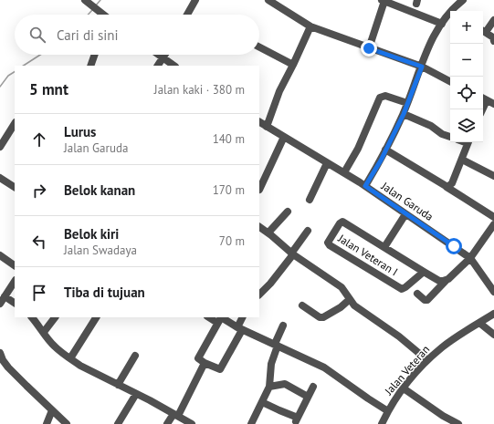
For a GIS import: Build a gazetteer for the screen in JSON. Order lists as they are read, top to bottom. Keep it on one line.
{"streets":{"street":["Jalan Garuda","Jalan Veteran I","Jalan Veteran"]},"page":{"map_buttons":["+","−"],"search":"Cari di sini","heading":["5 mnt","Jalan kaki · 380 m"],"list":[["Lurus","Jalan Garuda","140 m"],["Belok kanan","170 m"],["Belok kiri","Jalan Swadaya","70 m"],"Tiba di tujuan"]}}
